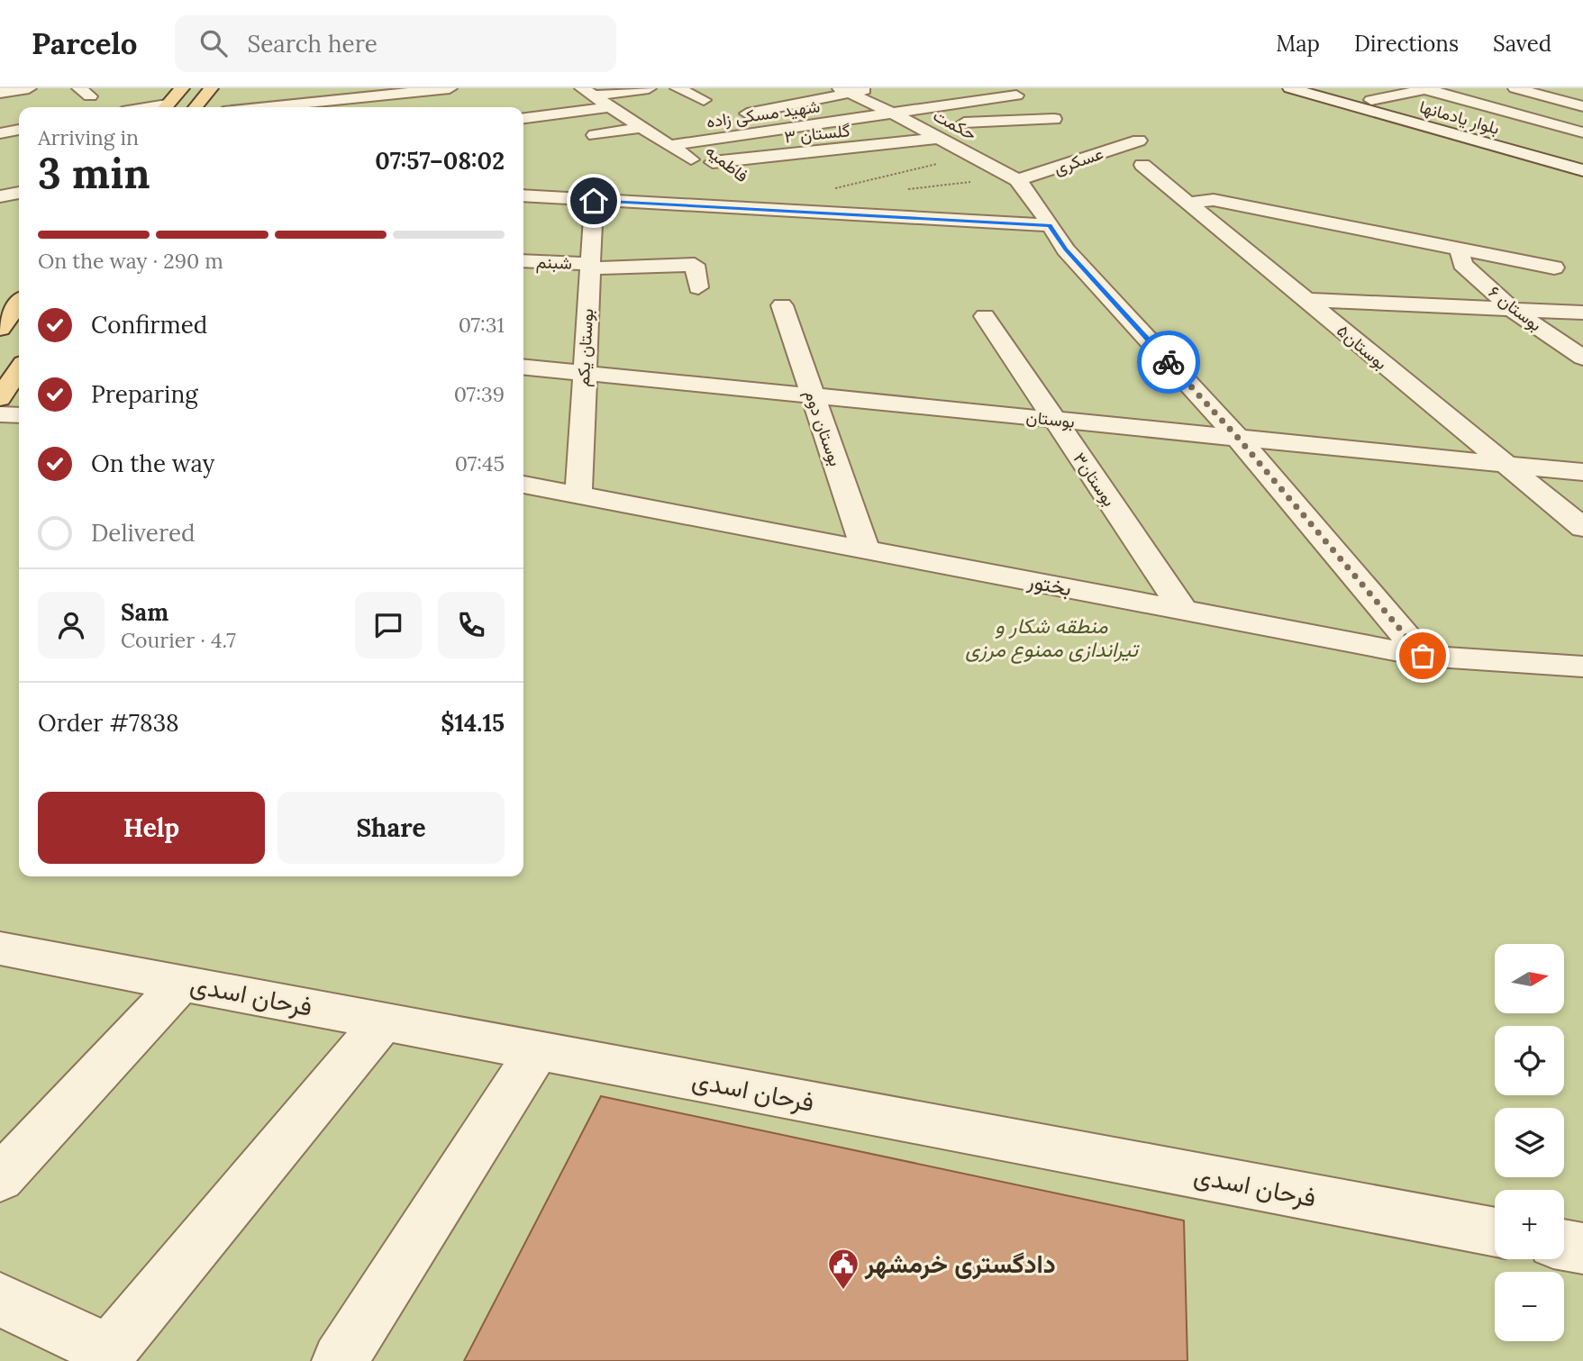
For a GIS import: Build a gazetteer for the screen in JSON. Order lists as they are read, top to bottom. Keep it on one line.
{"streets":{"street":["شهید مسکی زاده","بلوار یادمانها","حکمت","گلستان ۳","عسکری","فاطمیه","شبنم","بوستان ۶","بوستان۵","بوستان یکم","بوستان","بوستان دوم","بوستان۳","بختور","فرحان اسدی"]},"crossings":[["شهید مسکی زاده","حکمت"],["شهید مسکی زاده","فاطمیه"],["حکمت","گلستان ۳"],["حکمت","عسکری"],["گلستان ۳","فاطمیه"],["شبنم","بوستان یکم"],["بوستان۵","بوستان"],["بوستان یکم","بوستان"],["بوستان یکم","بختور"],["بوستان","بوستان دوم"],["بوستان","بوستان۳"],["بوستان دوم","بختور"],["بوستان۳","بختور"]],"parks":["منطقه شکار و تیراندازی ممنوع مرزی"],"places":{"public building":["دادگستری خرمشهر"]},"north":"right","page":{"header":"Parcelo","search":"Search here","nav":["Map","Directions","Saved"],"heading":["3 min","Arriving in","07:57–08:02"],"panel":["Sam","Courier · 4.7","Order #7838","$14.15"],"bar":"On the way · 290 m","list":[["Confirmed","07:31"],["Preparing","07:39"],["On the way","07:45"],"Delivered"],"buttons":["Help","Share"],"map_buttons":["+","−"]}}
